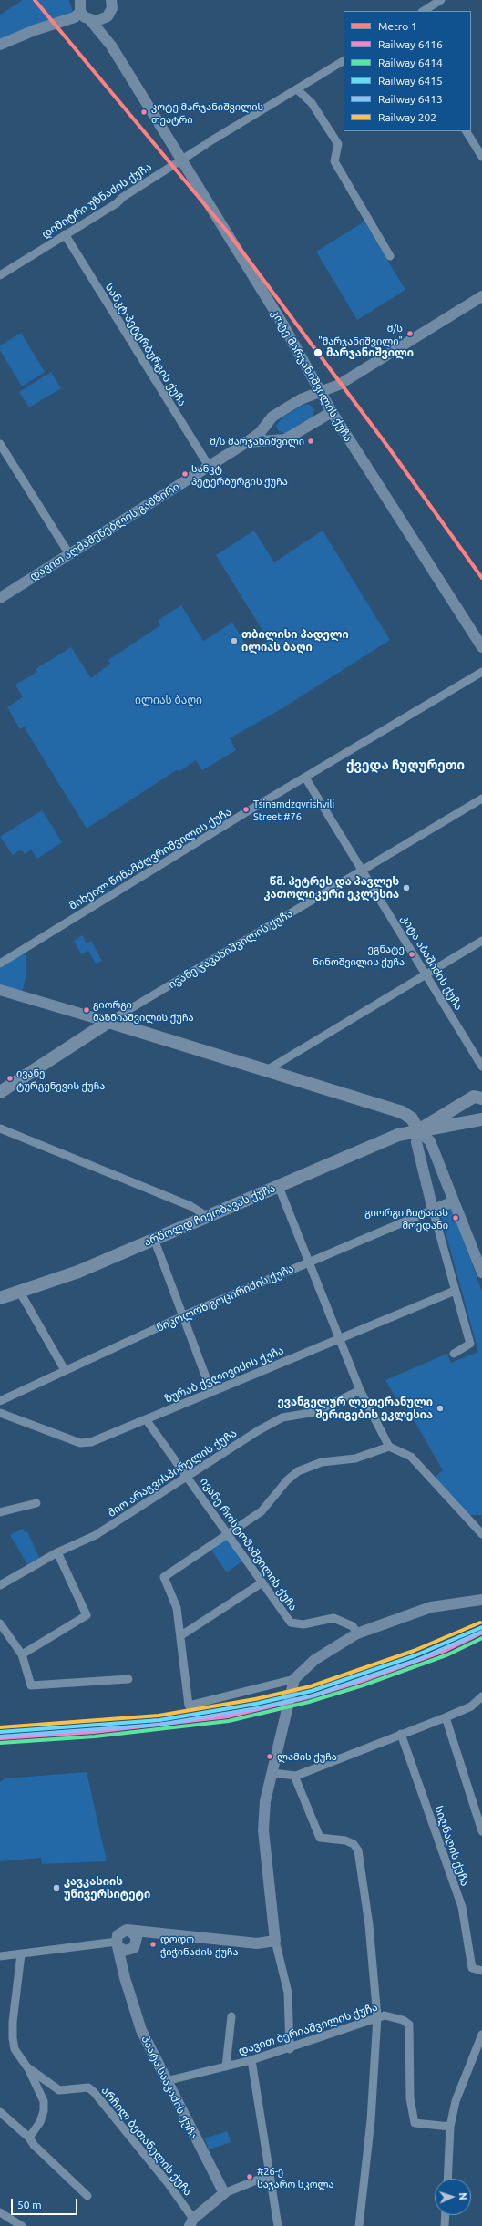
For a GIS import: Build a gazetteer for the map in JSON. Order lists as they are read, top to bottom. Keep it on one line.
{"streets":{"main road":["კოტე მარჯანიშვილის ქუჩა","დავით აღმაშენებლის გამზირი","ივანე ჯავახიშვილის ქუჩა","არნოლდ ჩიქობავას ქუჩა","ნიკოლოზ გოცირიძის ქუჩა","პაატა სააკაძის ქუჩა"],"street":["დიმიტრი უზნაძის ქუჩა","სანკტ-პეტერბურგის ქუჩა","მიხეილ წინამძღვრიშვილის ქუჩა","კიტა აბაშიძის ქუჩა","ზურაბ ქვლივიძის ქუჩა","შიო არაგვისპირელის ქუჩა","ივანე როსტომაშვილის ქუჩა","სიღნაღის ქუჩა","დავით ბერიაშვილის ქუჩა","არჩილ ბეთანელის ქუჩა"]},"crossings":[["დიმიტრი უზნაძის ქუჩა","სანკტ-პეტერბურგის ქუჩა"],["დიმიტრი უზნაძის ქუჩა","კოტე მარჯანიშვილის ქუჩა"],["სანკტ-პეტერბურგის ქუჩა","დავით აღმაშენებლის გამზირი"],["კოტე მარჯანიშვილის ქუჩა","დავით აღმაშენებლის გამზირი"],["მიხეილ წინამძღვრიშვილის ქუჩა","კიტა აბაშიძის ქუჩა"],["ივანე ჯავახიშვილის ქუჩა","კიტა აბაშიძის ქუჩა"],["ზურაბ ქვლივიძის ქუჩა","ივანე როსტომაშვილის ქუჩა"],["შიო არაგვისპირელის ქუჩა","ივანე როსტომაშვილის ქუჩა"],["დავით ბერიაშვილის ქუჩა","პაატა სააკაძის ქუჩა"]],"districts":["ქვედა ჩუღურეთი"],"parks":["ილიას ბაღი"],"places":["კოტე მარჯანიშვილის თეატრი","მ/ს \"მარჯანიშვილი\"","მარჯანიშვილი","მ/ს მარჯანიშვილი","სანკტ პეტერბურგის ქუჩა","თბილისი პადელი ილიას ბაღი","Tsinamdzgvrishvili Street #76","წმ. პეტრეს და პავლეს კათოლიკური ეკლესია","ეგნატე ნინოშვილის ქუჩა","გიორგი მაზნიაშვილის ქუჩა","ივანე ტურგენევის ქუჩა","გიორგი ჩიტაიას მოედანი","ევანგელურ ლუთერანული შერიგების ეკლესია","ლამის ქუჩა","კავკასიის უნივერსიტეტი","დოდო ჭიჭინაძის ქუჩა","#26-ე საჯარო სკოლა"],"lines":["metro line 1","rail line 202","rail line 6415","rail line 6413","rail line 6416","rail line 6414"],"legend":["Metro 1","Railway 6416","Railway 6414","Railway 6415","Railway 6413","Railway 202"],"scale_bar":"50 m","north":"right"}
